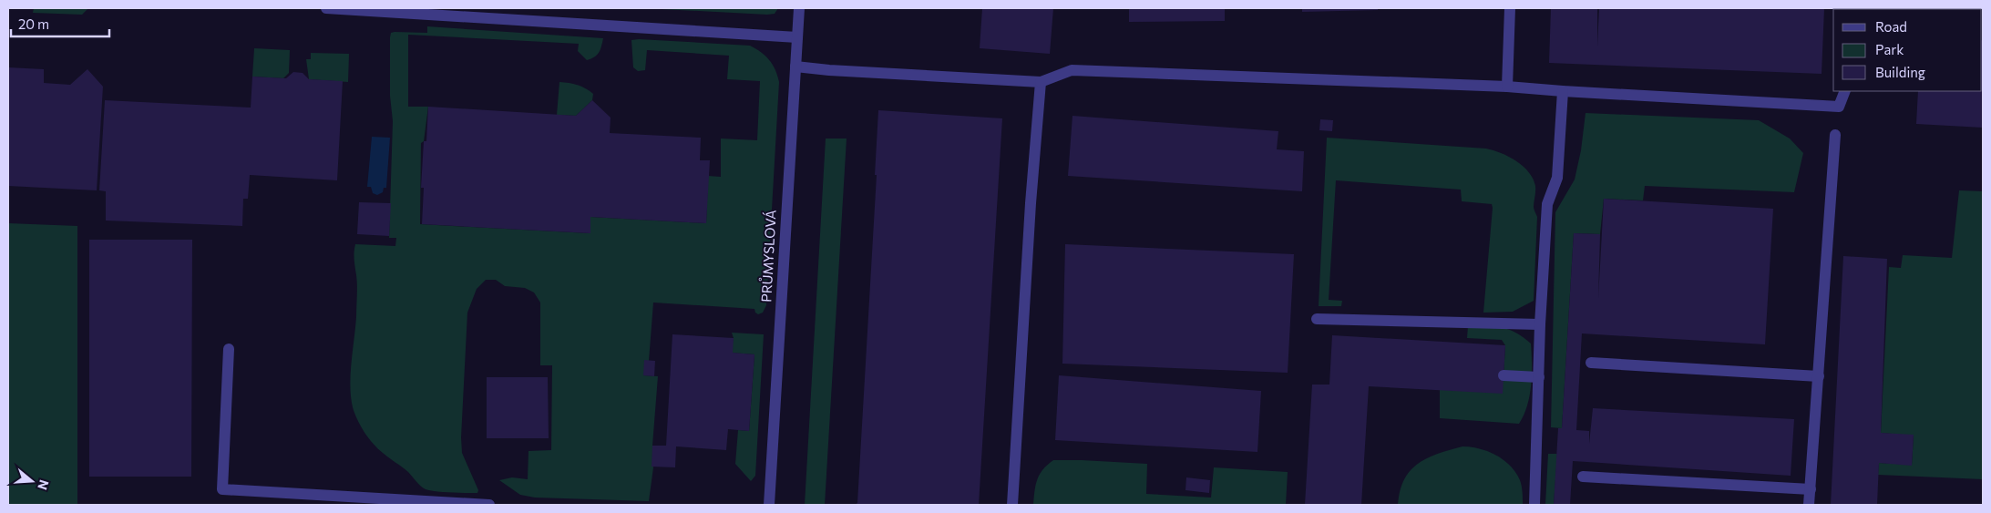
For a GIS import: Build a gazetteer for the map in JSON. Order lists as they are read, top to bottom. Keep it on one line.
{"streets":{"street":["PRŮMYSLOVÁ"]},"legend":["Road","Park","Building"],"scale_bar":"20 m","north":"right"}
